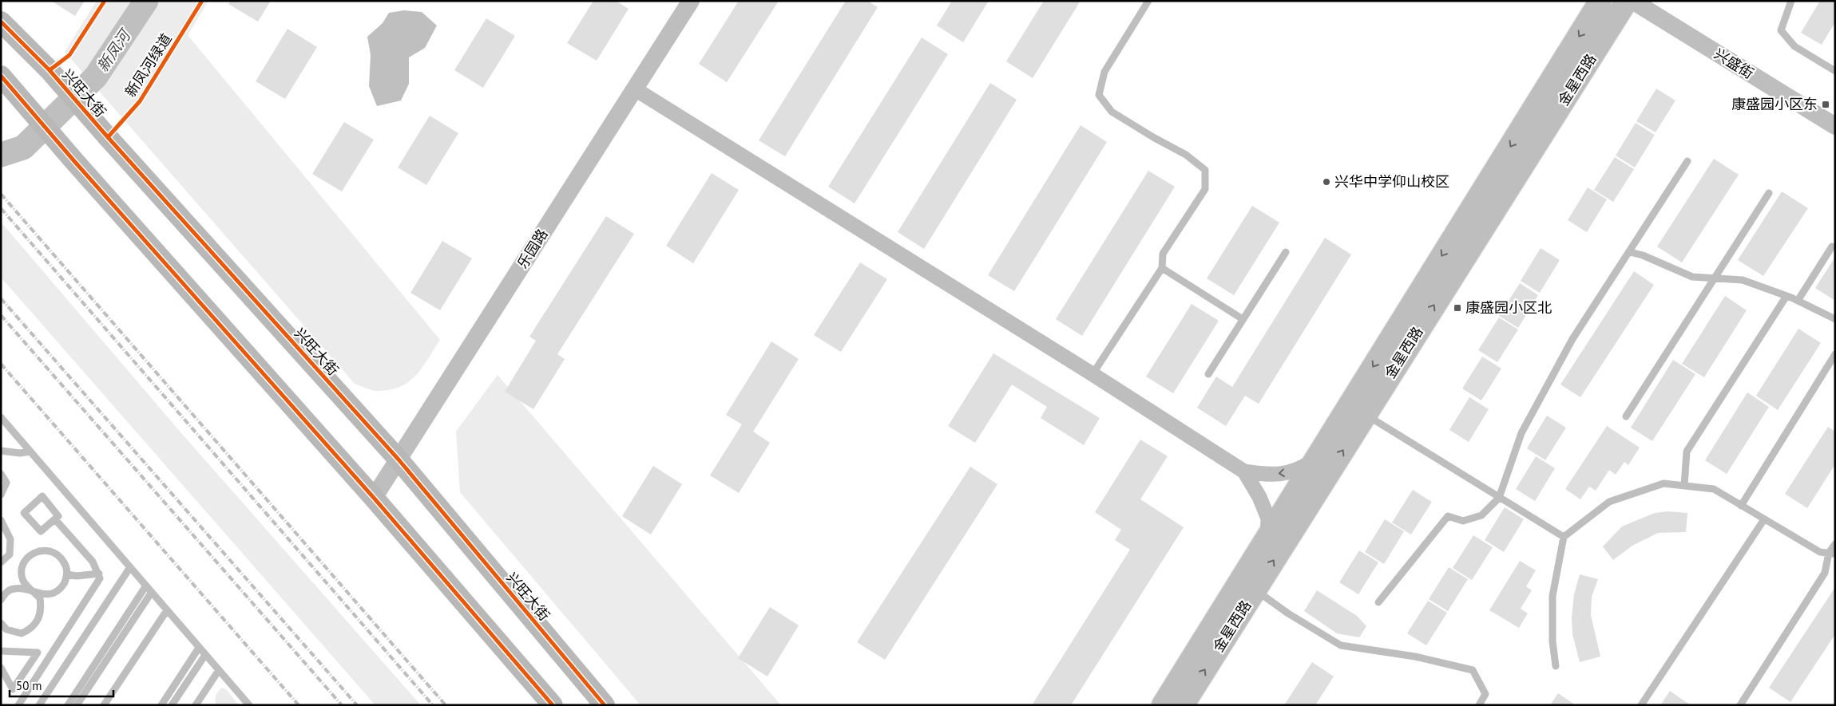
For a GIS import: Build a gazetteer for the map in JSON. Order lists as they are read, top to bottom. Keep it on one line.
{"streets":{"main road":["金星西路","兴旺大街"],"street":["兴盛街","乐园路"],"cycle path":["新凤河绿道"]},"crossings":[["兴旺大街","乐园路"]],"water":["新凤河"],"places":{"transit":["康盛园小区东","康盛园小区北"],"other":["兴华中学仰山校区"]},"scale_bar":"50 m"}
